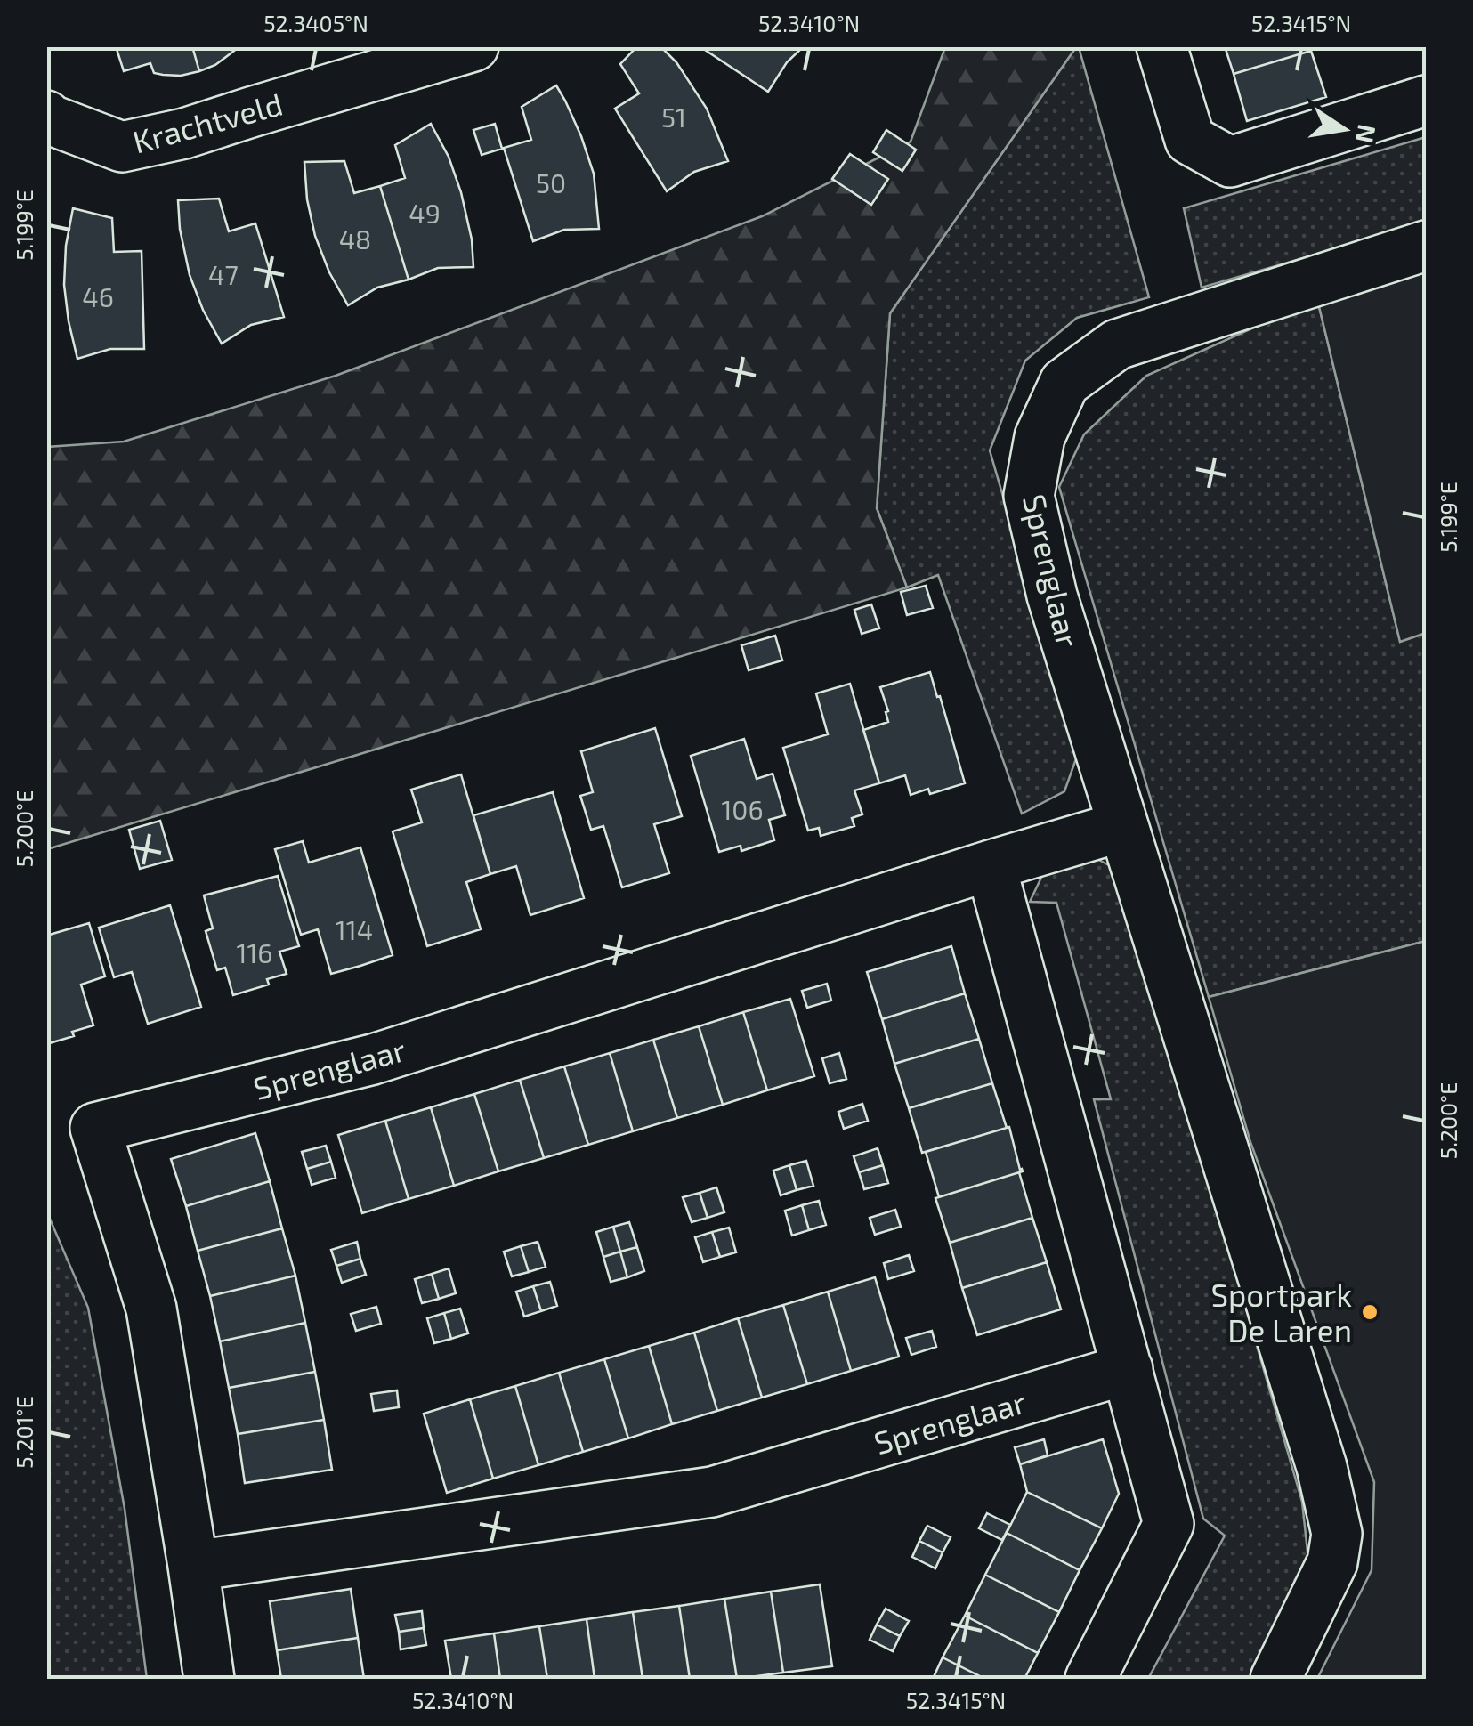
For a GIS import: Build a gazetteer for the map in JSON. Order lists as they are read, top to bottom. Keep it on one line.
{"streets":{"street":["Krachtveld","Sprenglaar"]},"places":["Sportpark De Laren"],"house_numbers":["51","50","49","48","47","46","106","114","116"],"north":"right","coordinates":["52.3405°N","52.3410°N","52.3415°N","5.199°E","5.200°E","5.201°E"]}
